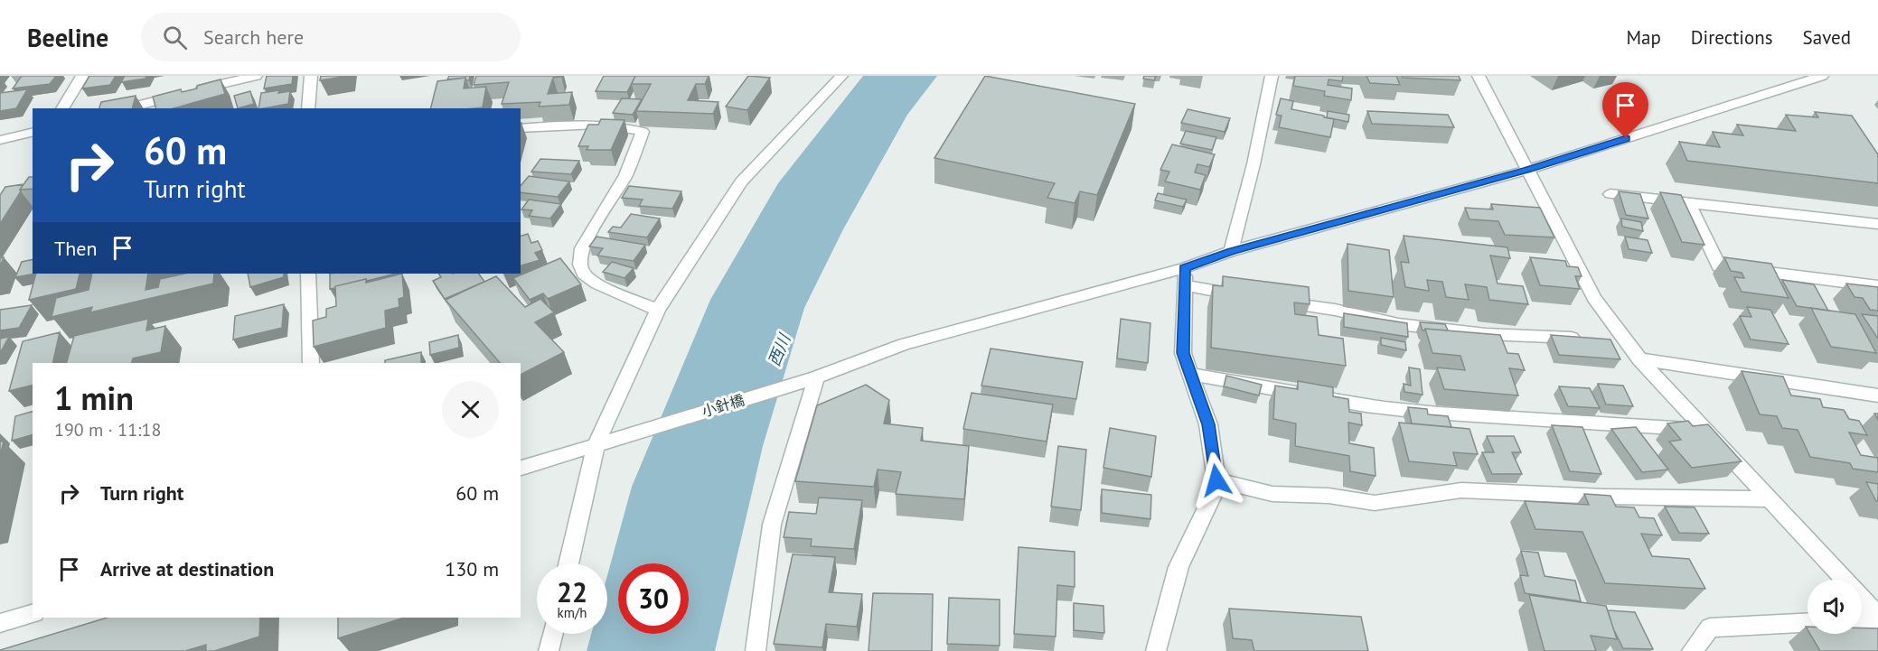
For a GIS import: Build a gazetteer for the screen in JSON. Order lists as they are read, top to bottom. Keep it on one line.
{"streets":{"street":["小針橋"]},"water":["西川"],"page":{"header":"Beeline","search":"Search here","nav":["Map","Directions","Saved"],"turn":["60 m","Turn right"],"then":"Then","heading":["1 min","190 m · 11:18"],"list":[{"name":"Turn right","value":"60 m"},{"name":"Arrive at destination","value":"130 m"}],"speed":"22 km/h","limit":"30"}}
